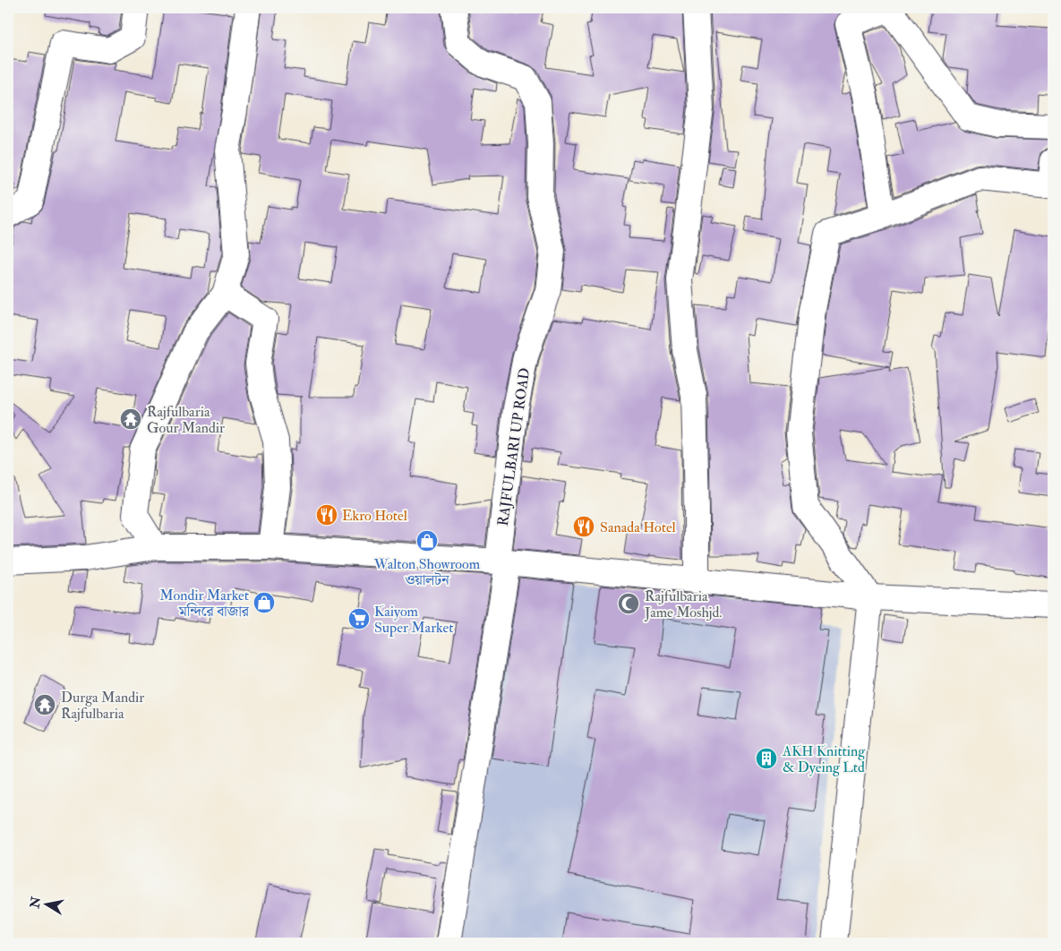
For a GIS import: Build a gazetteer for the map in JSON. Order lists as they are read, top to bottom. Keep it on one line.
{"streets":{"street":["RAJFULBARI UP ROAD"]},"places":{"temple":["Rajfulbaria Gour Mandir","Durga Mandir Rajfulbaria"],"restaurant":["Ekro Hotel","Sanada Hotel"],"shop":["Walton Showroom ওয়ালটন","Mondir Market মন্দিরে বাজার"],"mosque":["Rajfulbaria Jame Moshjd."],"supermarket":["Kaiyom Super Market"],"building":["AKH Knitting & Dyeing Ltd"]},"north":"left"}
